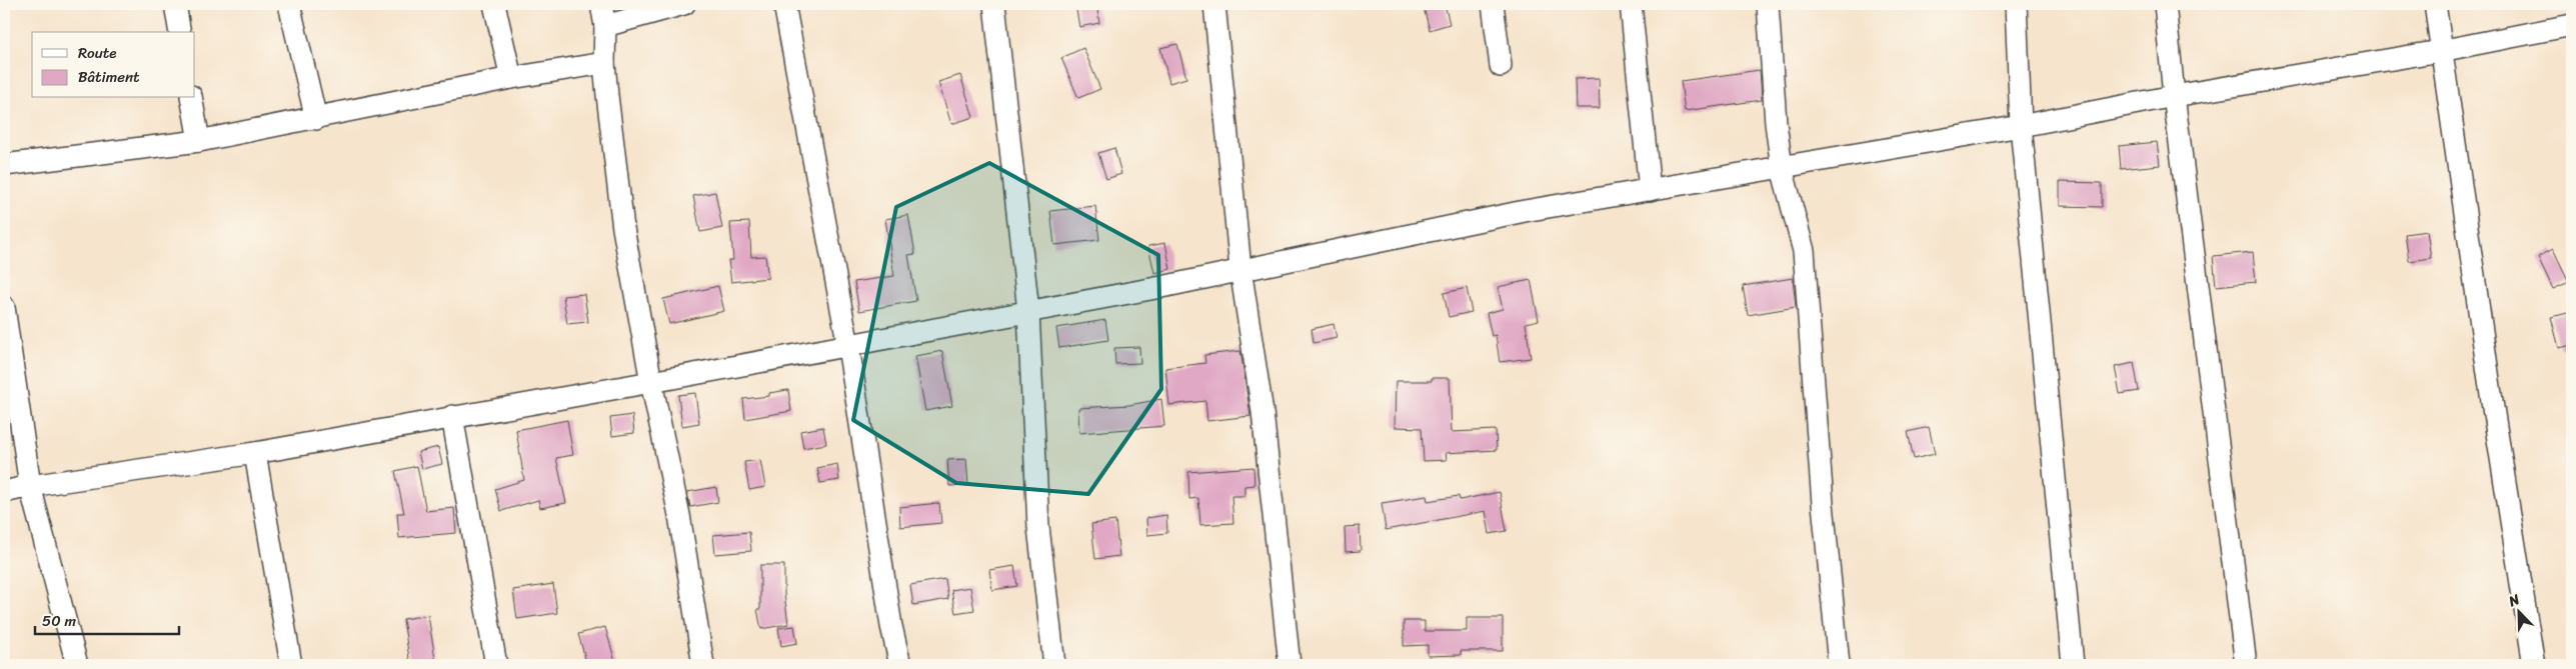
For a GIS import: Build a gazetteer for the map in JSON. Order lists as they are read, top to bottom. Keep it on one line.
{"legend":["Route","Bâtiment"],"scale_bar":"50 m","north":"top left"}
